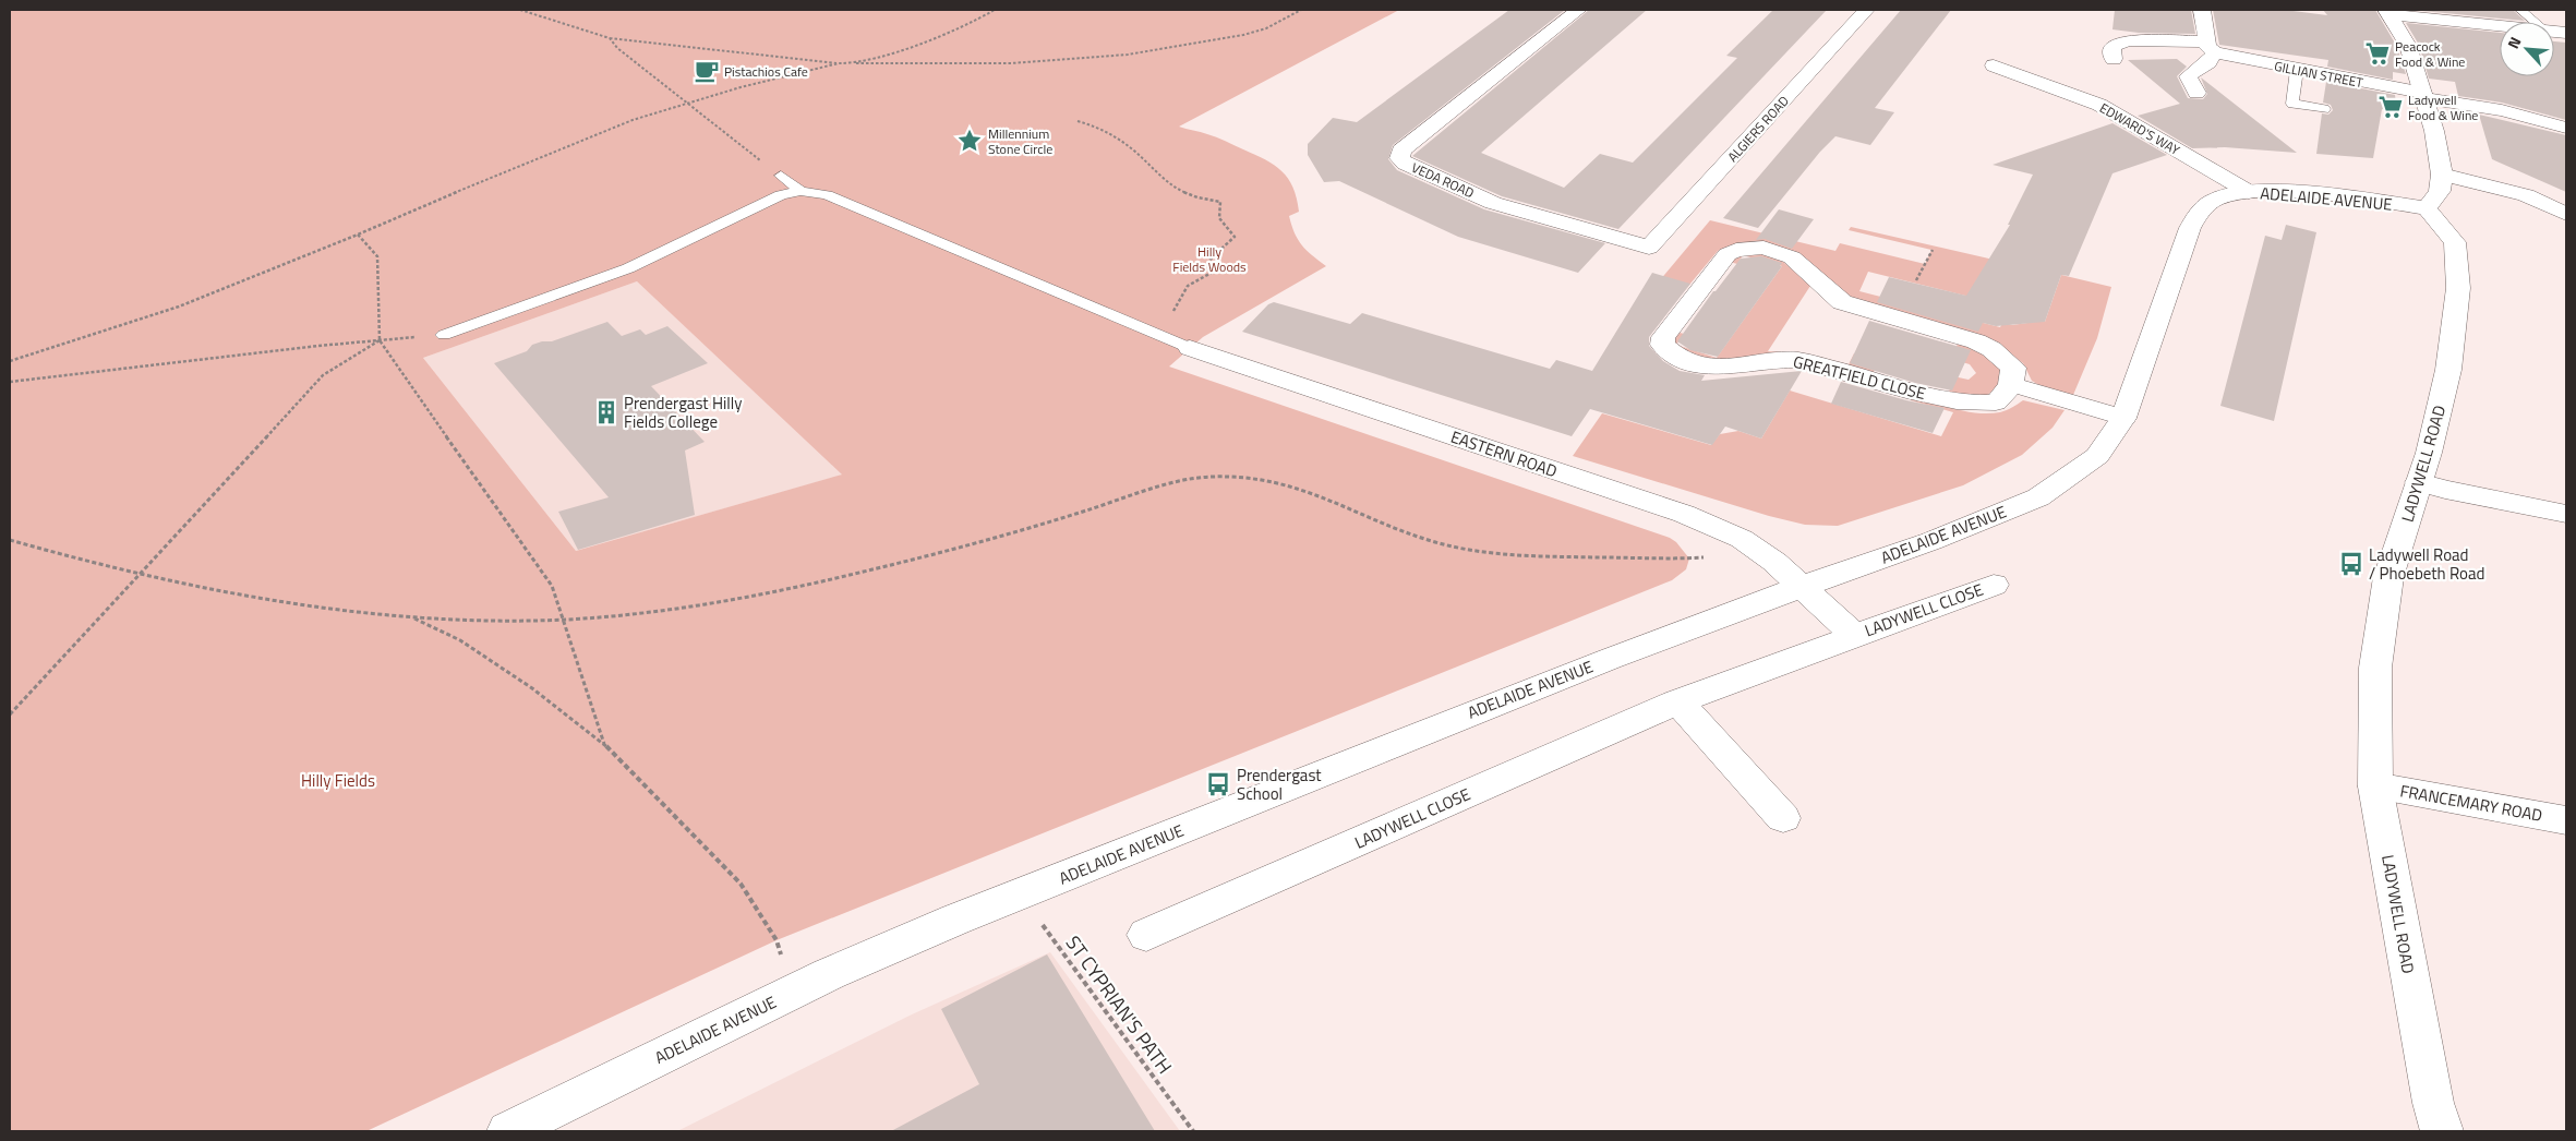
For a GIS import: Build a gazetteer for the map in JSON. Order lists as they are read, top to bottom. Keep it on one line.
{"streets":{"street":["GILLIAN STREET","ALGIERS ROAD","EDWARD'S WAY","VEDA ROAD","ADELAIDE AVENUE","GREATFIELD CLOSE","EASTERN ROAD","LADYWELL ROAD","LADYWELL CLOSE","FRANCEMARY ROAD"],"path":["ST CYPRIAN'S PATH"]},"crossings":[["ALGIERS ROAD","VEDA ROAD"],["EDWARD'S WAY","ADELAIDE AVENUE"],["ADELAIDE AVENUE","EASTERN ROAD"],["ADELAIDE AVENUE","LADYWELL ROAD"],["ADELAIDE AVENUE","LADYWELL CLOSE"],["ADELAIDE AVENUE","ST CYPRIAN'S PATH"],["EASTERN ROAD","LADYWELL CLOSE"],["LADYWELL ROAD","FRANCEMARY ROAD"]],"parks":["Hilly Fields Woods","Hilly Fields"],"places":{"supermarket":["Peacock Food & Wine","Ladywell Food & Wine"],"cafe":["Pistachios Cafe"],"place":["Millennium Stone Circle"],"building":["Prendergast Hilly Fields College"],"bus stop":["Ladywell Road / Phoebeth Road","Prendergast School"]},"north":"top left"}
